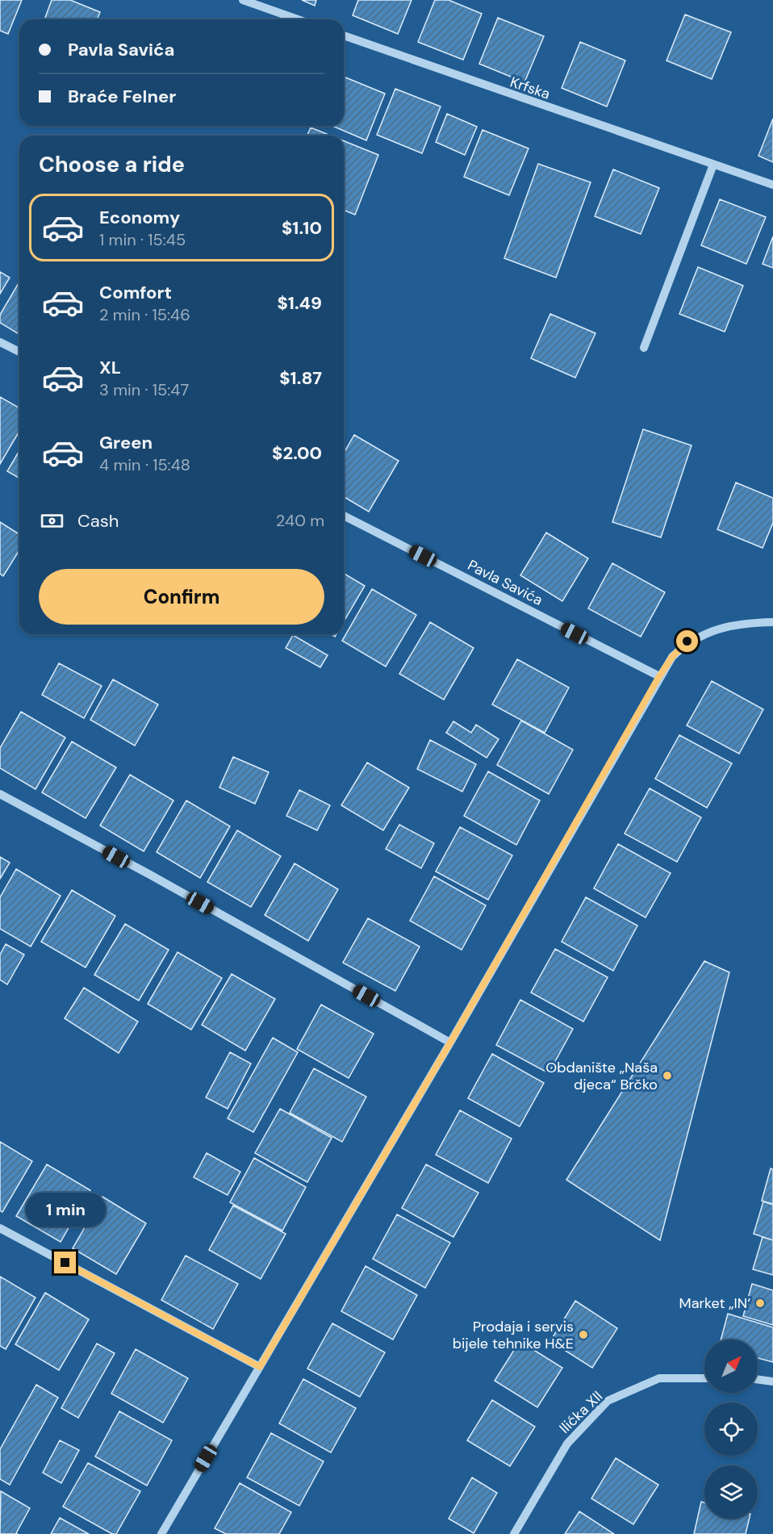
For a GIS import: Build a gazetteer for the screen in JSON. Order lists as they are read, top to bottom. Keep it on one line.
{"streets":{"street":["Krfska","Pavla Savića","Ilićka XII"]},"places":["Obdanište „Naša djeca“ Brčko","Market „IN‘","Prodaja i servis bijele tehnike H&E"],"north":"top right","page":{"banner":["Pavla Savića","Braće Felner"],"heading":"Choose a ride","list":[{"name":"Economy","note":"1 min · 15:45","value":"$1.10"},{"name":"Comfort","note":"2 min · 15:46","value":"$1.49"},{"name":"XL","note":"3 min · 15:47","value":"$1.87"},{"name":"Green","note":"4 min · 15:48","value":"$2.00"}],"pay":["Cash","240 m"],"buttons":"Confirm","bubble":"1 min"}}
